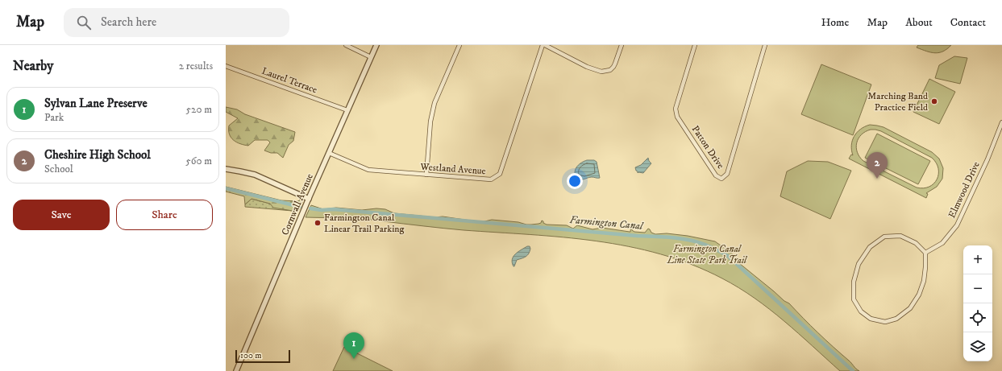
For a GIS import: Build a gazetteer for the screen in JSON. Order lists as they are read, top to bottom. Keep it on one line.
{"streets":{"street":["Laurel Terrace","Patton Drive","Westland Avenue","Elmwood Drive","Cornwall Avenue"]},"crossings":[["Laurel Terrace","Cornwall Avenue"],["Westland Avenue","Cornwall Avenue"]],"water":["Farmington Canal"],"parks":["Farmington Canal Line State Park Trail"],"places":["Marching Band Practice Field","Farmington Canal Linear Trail Parking"],"scale_bar":"100 m","page":{"header":"Map","search":"Search here","nav":["Home","Map","About","Contact"],"heading":["Nearby","2 results"],"list":[{"mark":"1","name":"Sylvan Lane Preserve","note":"Park","value":"520 m"},{"mark":"2","name":"Cheshire High School","note":"School","value":"560 m"}],"pins":["2","1"],"buttons":["Save","Share"],"map_buttons":["+","−"],"scale":"100 m"}}
